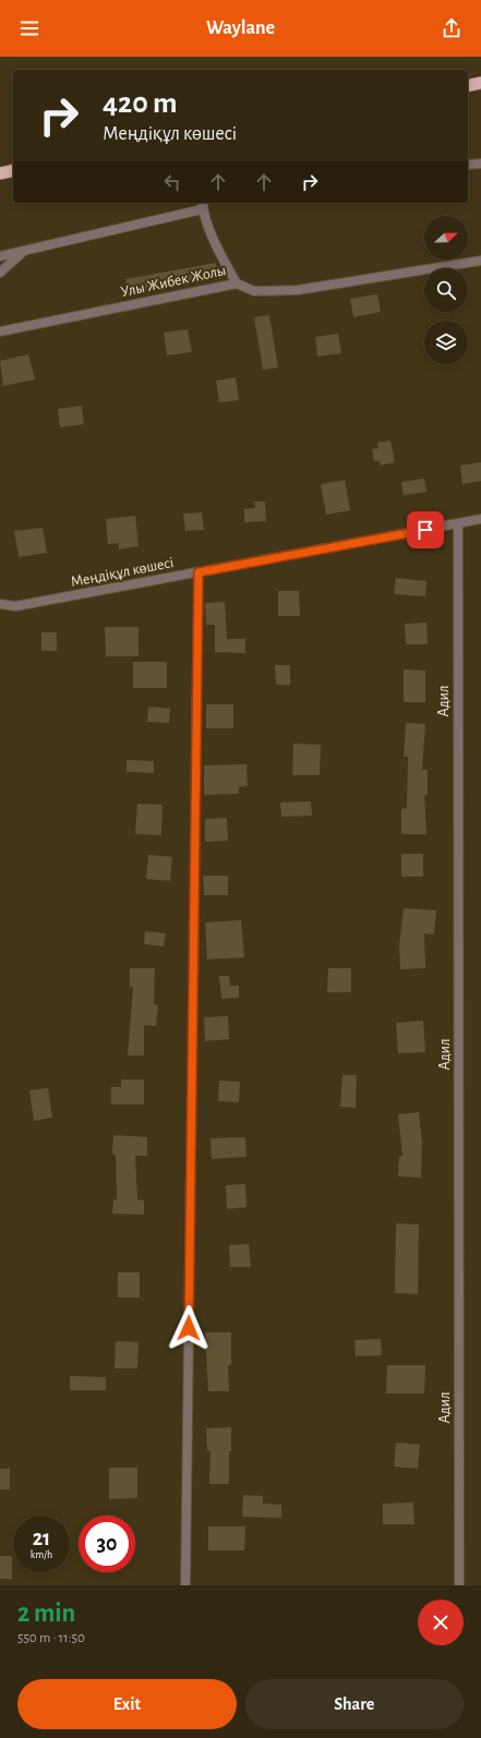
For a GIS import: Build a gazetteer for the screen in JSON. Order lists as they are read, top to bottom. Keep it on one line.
{"streets":{"street":["Улы Жибек Жолы","Меңдіқұл көшесі","Адил"]},"crossings":[["Меңдіқұл көшесі","Адил"]],"north":"right","page":{"header":"Waylane","turn":["420 m","Меңдіқұл көшесі"],"speed":"21 km/h","limit":"30","heading":["2 min","550 m · 11:50"],"buttons":["Exit","Share"]}}
